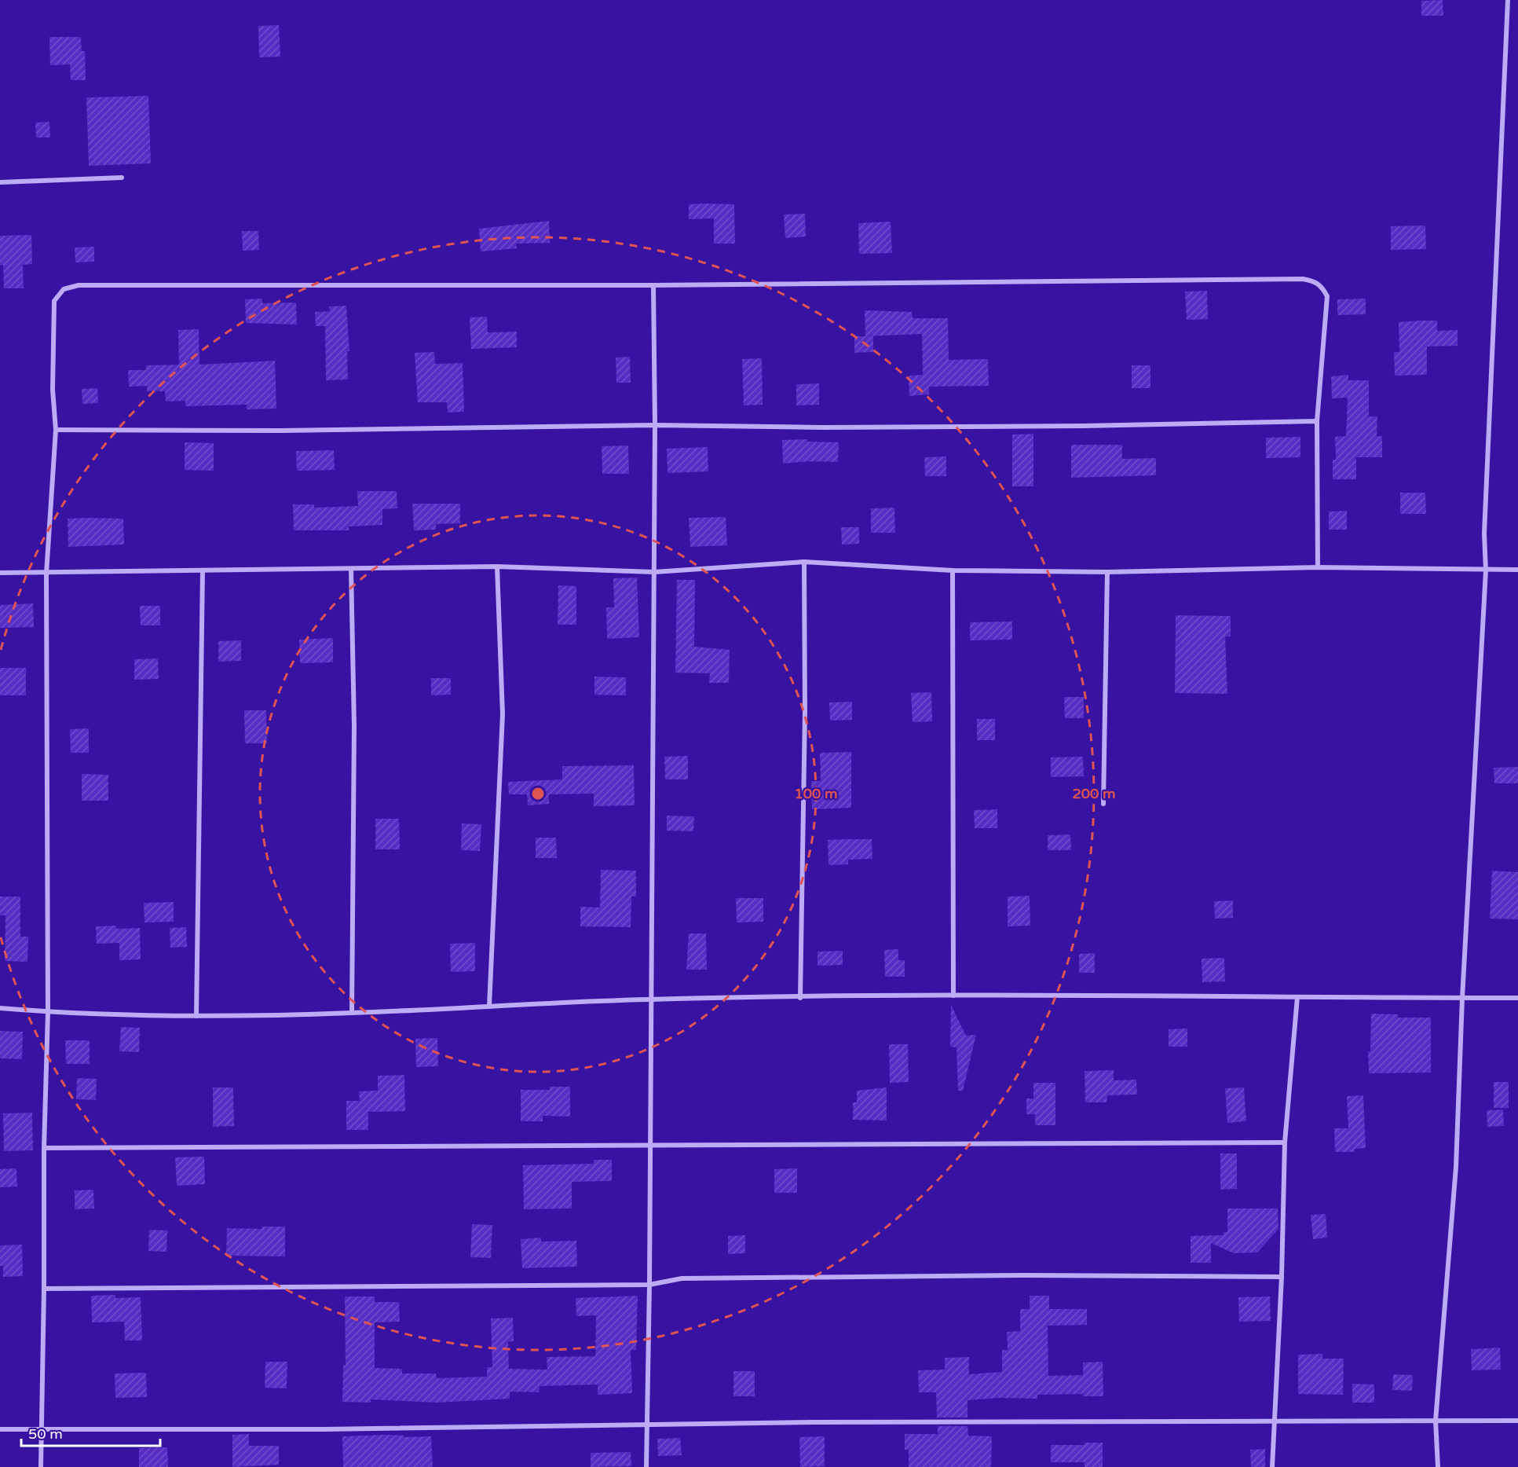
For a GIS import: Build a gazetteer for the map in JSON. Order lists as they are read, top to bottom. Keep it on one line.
{"scale_bar":"50 m","rings":["100 m","200 m"]}
